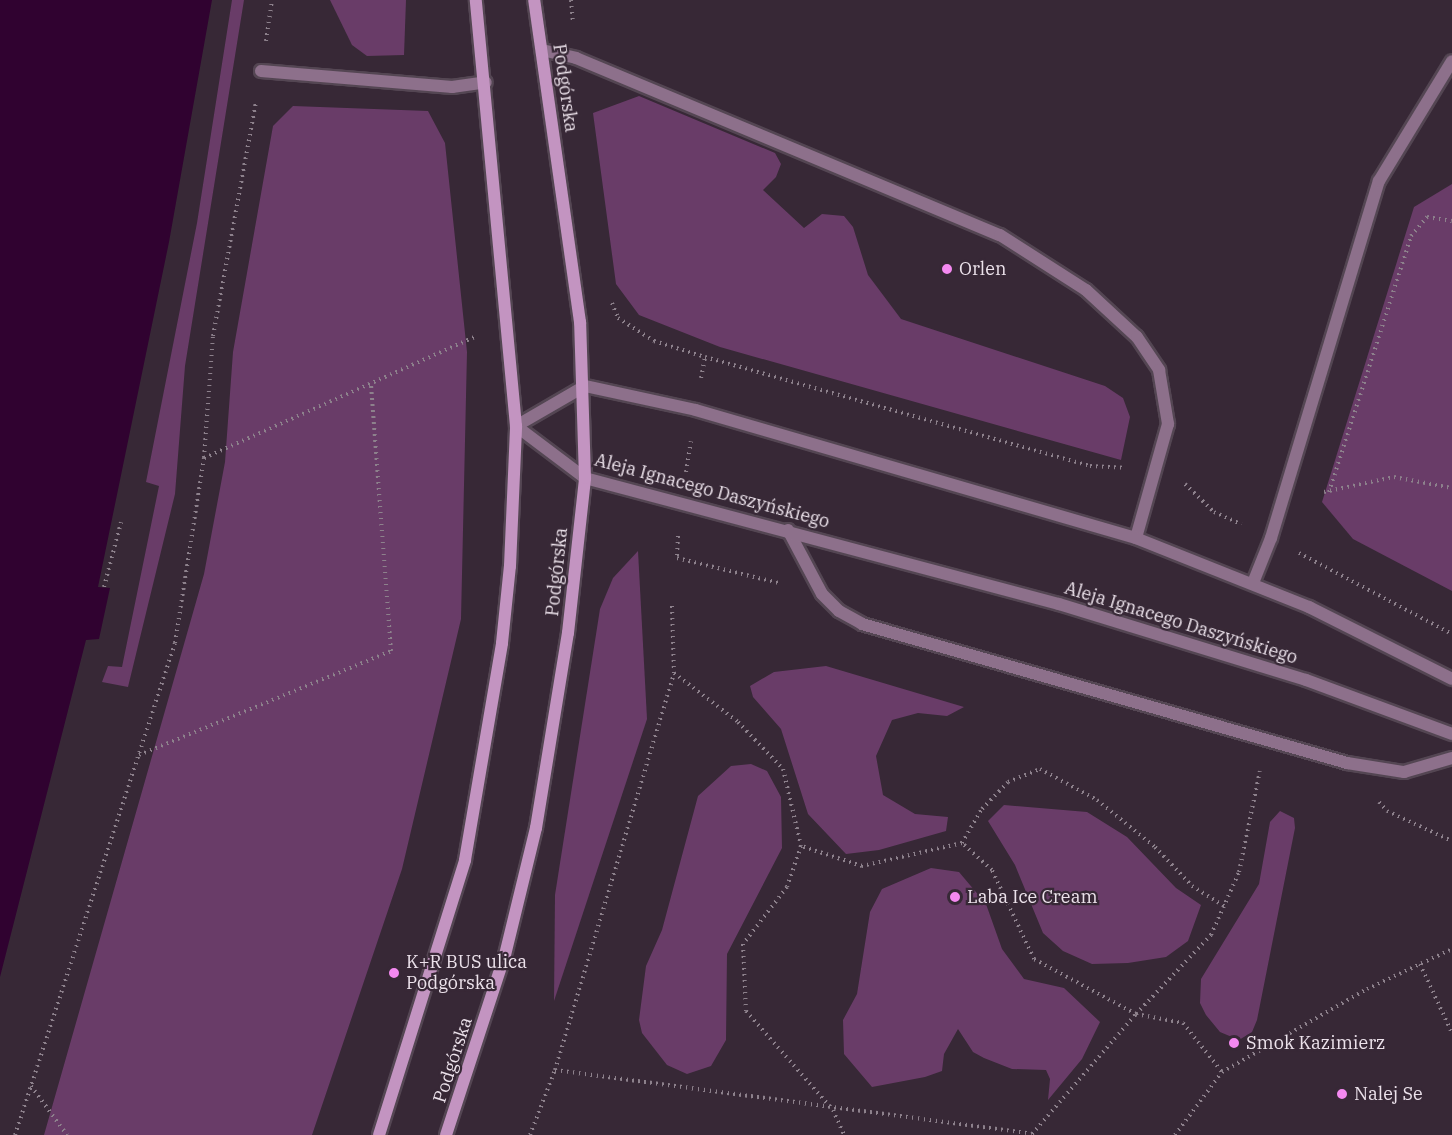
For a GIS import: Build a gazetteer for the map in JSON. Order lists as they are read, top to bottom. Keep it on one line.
{"streets":{"street":["Podgórska","Aleja Ignacego Daszyńskiego"]},"crossings":[["Podgórska","Aleja Ignacego Daszyńskiego"]],"places":["Orlen","Laba Ice Cream","K+R BUS ulica Podgórska","Smok Kazimierz","Nalej Se"]}
